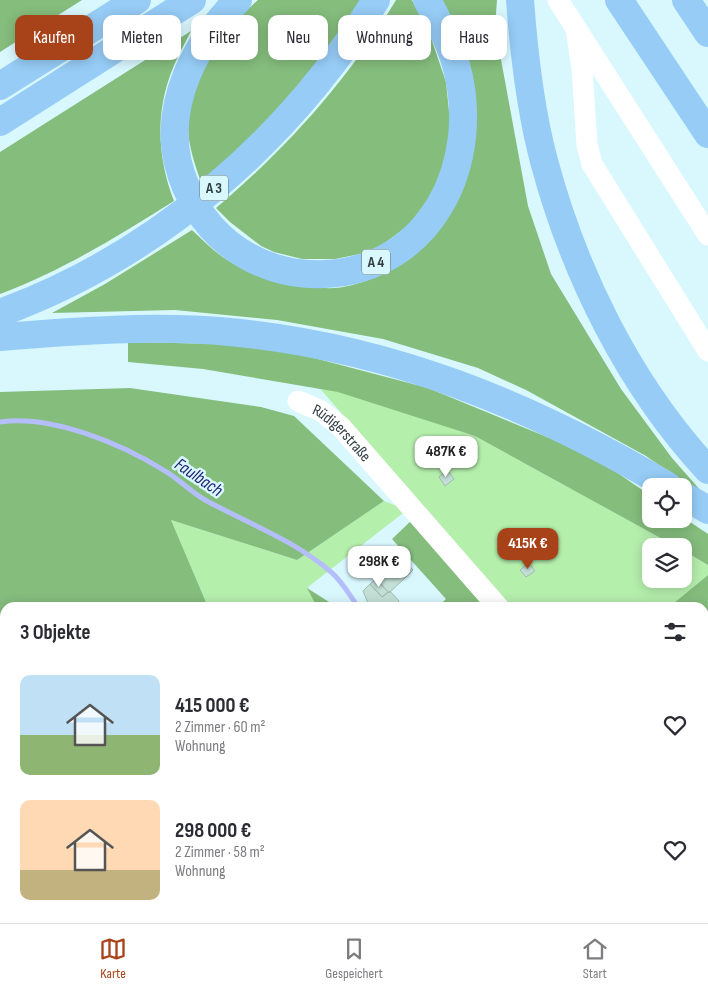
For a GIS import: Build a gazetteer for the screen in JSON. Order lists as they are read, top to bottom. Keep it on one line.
{"streets":{"highway":["A 3","A 4"],"street":["Rüdigerstraße"]},"water":["Faulbach"],"page":{"chip":["Kaufen","Mieten","Filter","Neu","Wohnung","Haus"],"price":["487K €","415K €","298K €"],"heading":"3 Objekte","list":[{"name":"415 000 €","note":"2 Zimmer · 60 m² · Wohnung"},{"name":"298 000 €","note":"2 Zimmer · 58 m² · Wohnung"}],"tabs":["Karte","Gespeichert","Start"]}}
